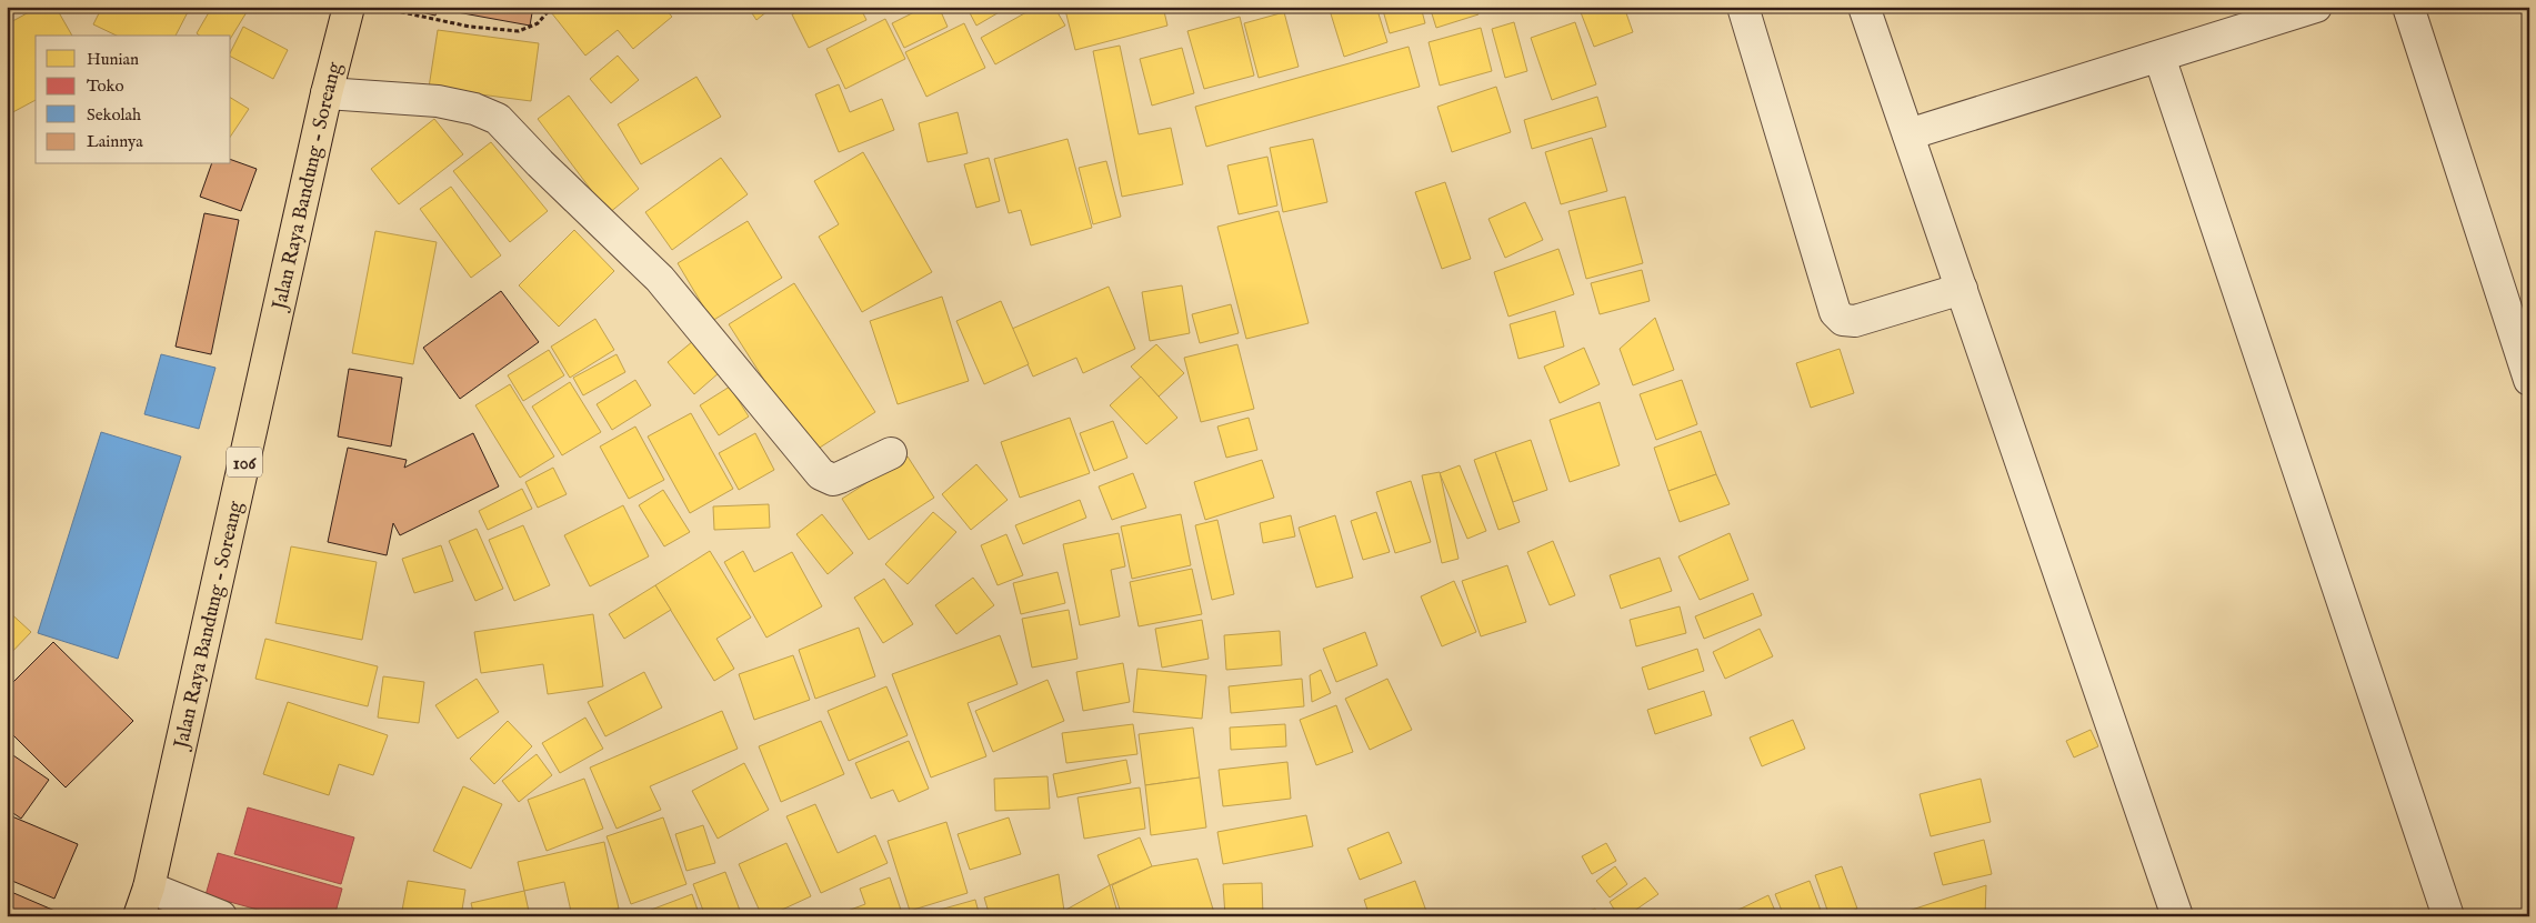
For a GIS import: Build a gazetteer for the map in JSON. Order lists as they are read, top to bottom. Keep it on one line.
{"streets":{"main road":["Jalan Raya Bandung - Soreang","106"]},"legend":["Hunian","Toko","Sekolah","Lainnya"]}
